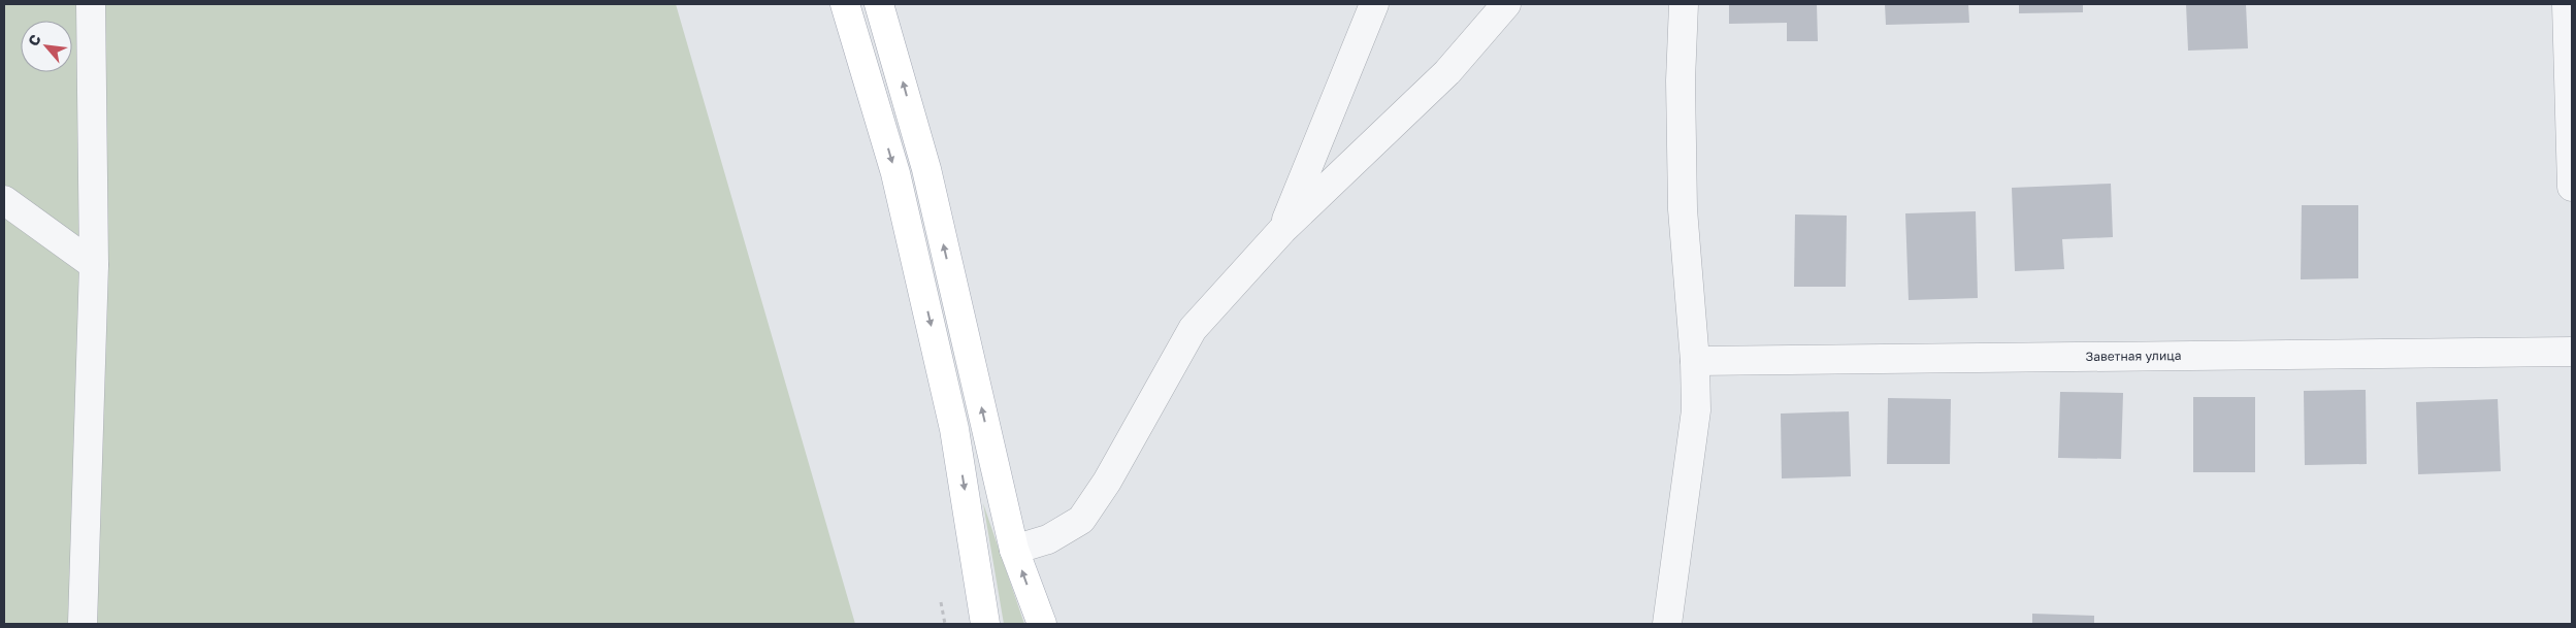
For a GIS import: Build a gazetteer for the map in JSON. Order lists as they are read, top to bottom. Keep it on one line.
{"streets":{"street":["Заветная улица"]},"north":"top left"}
